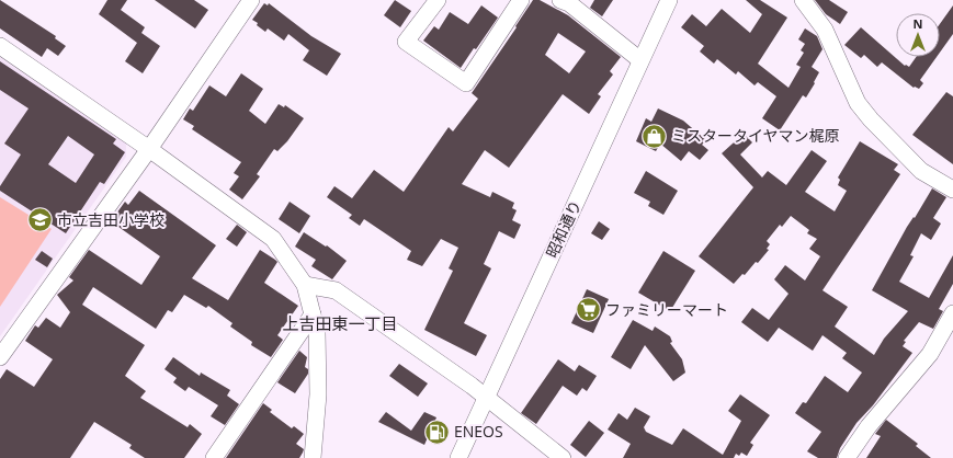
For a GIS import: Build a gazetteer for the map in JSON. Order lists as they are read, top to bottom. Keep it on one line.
{"streets":{"street":["昭和通り"]},"districts":["上吉田東一丁目"],"places":{"shop":["ミスタータイヤマン梶原"],"school or university":["市立吉田小学校"],"supermarket":["ファミリーマート"],"fuel station":["ENEOS"]},"north":"top"}
